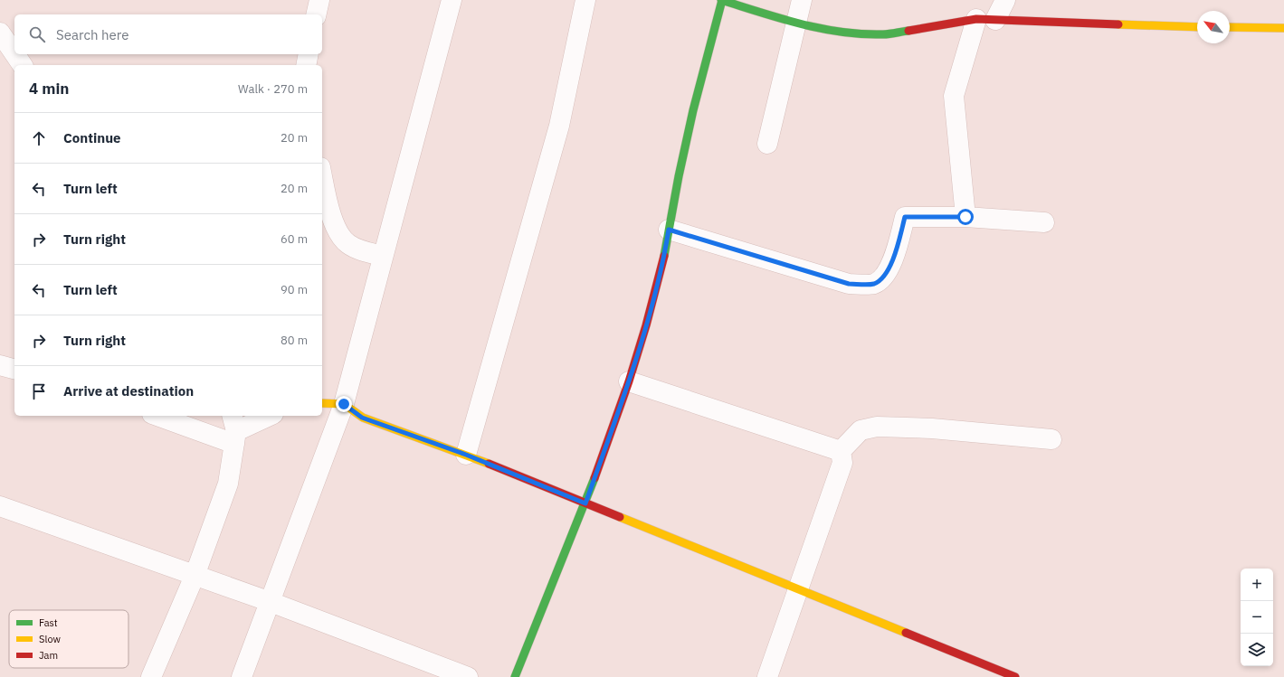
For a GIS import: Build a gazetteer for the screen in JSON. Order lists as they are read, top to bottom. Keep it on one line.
{"legend":["Fast","Slow","Jam"],"north":"top left","page":{"search":"Search here","heading":["4 min","Walk · 270 m"],"list":[["Continue","20 m"],["Turn left","20 m"],["Turn right","60 m"],["Turn left","90 m"],["Turn right","80 m"],"Arrive at destination"],"map_buttons":["+","−"]}}
